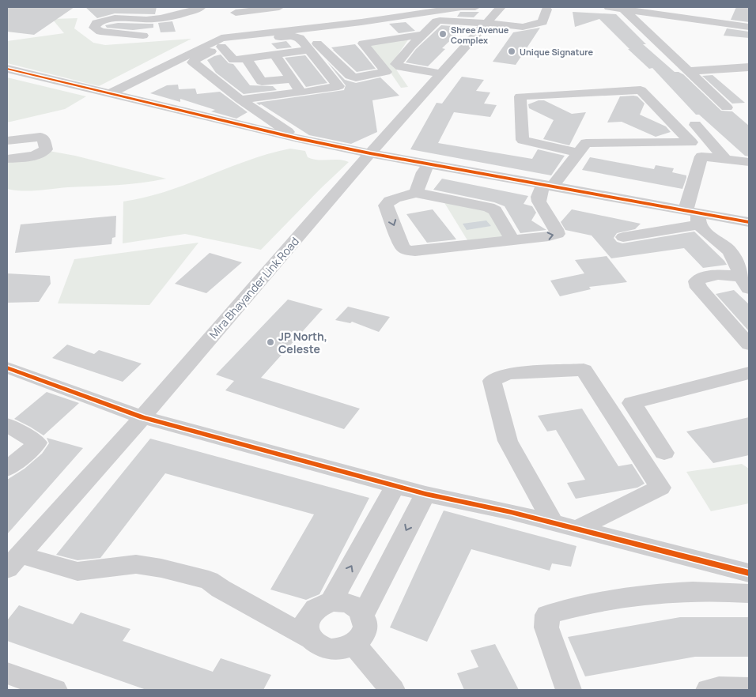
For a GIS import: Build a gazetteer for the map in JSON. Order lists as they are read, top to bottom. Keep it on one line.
{"streets":{"street":["Mira Bhayander Link Road"]},"places":["Shree Avenue Complex","Unique Signature","JP North, Celeste"]}
